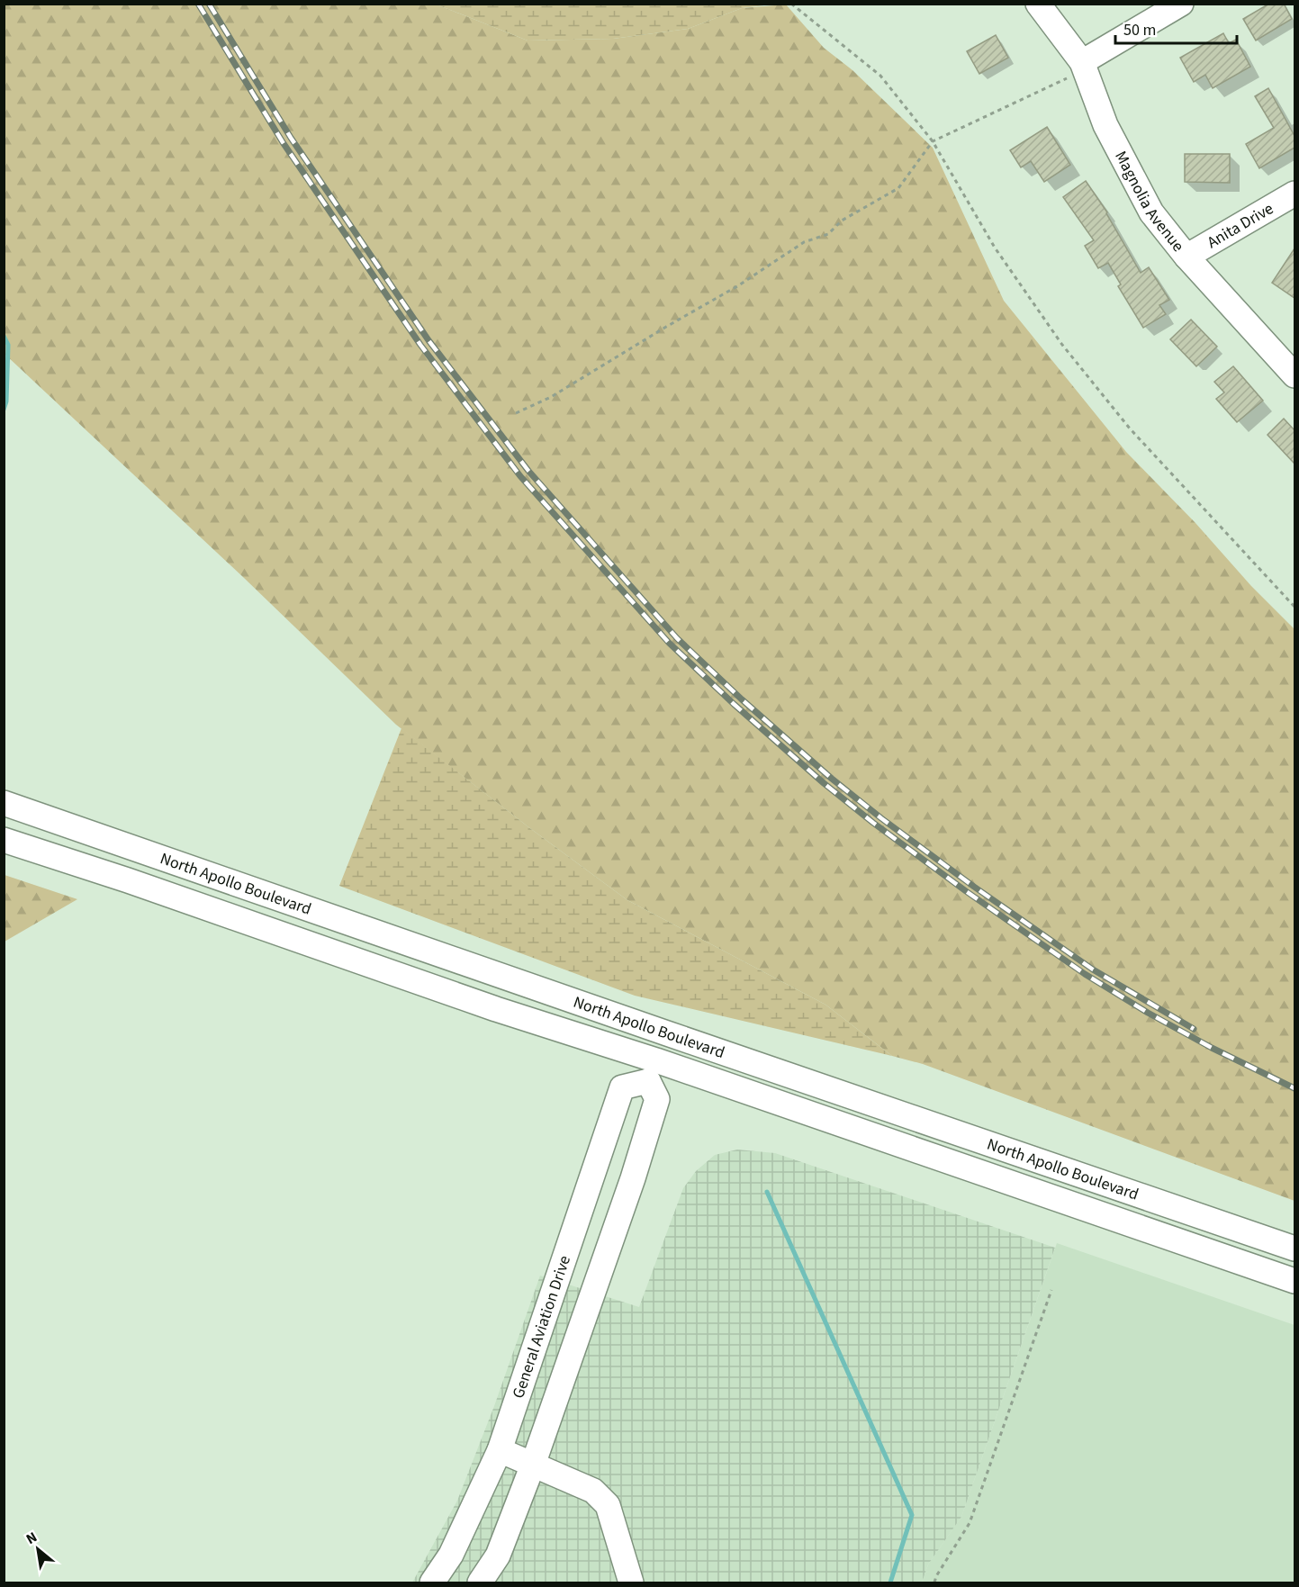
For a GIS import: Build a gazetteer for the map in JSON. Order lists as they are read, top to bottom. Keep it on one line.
{"streets":{"street":["Magnolia Avenue","Anita Drive","North Apollo Boulevard","General Aviation Drive"]},"crossings":[["Magnolia Avenue","Anita Drive"],["North Apollo Boulevard","General Aviation Drive"]],"scale_bar":"50 m","north":"top left"}
